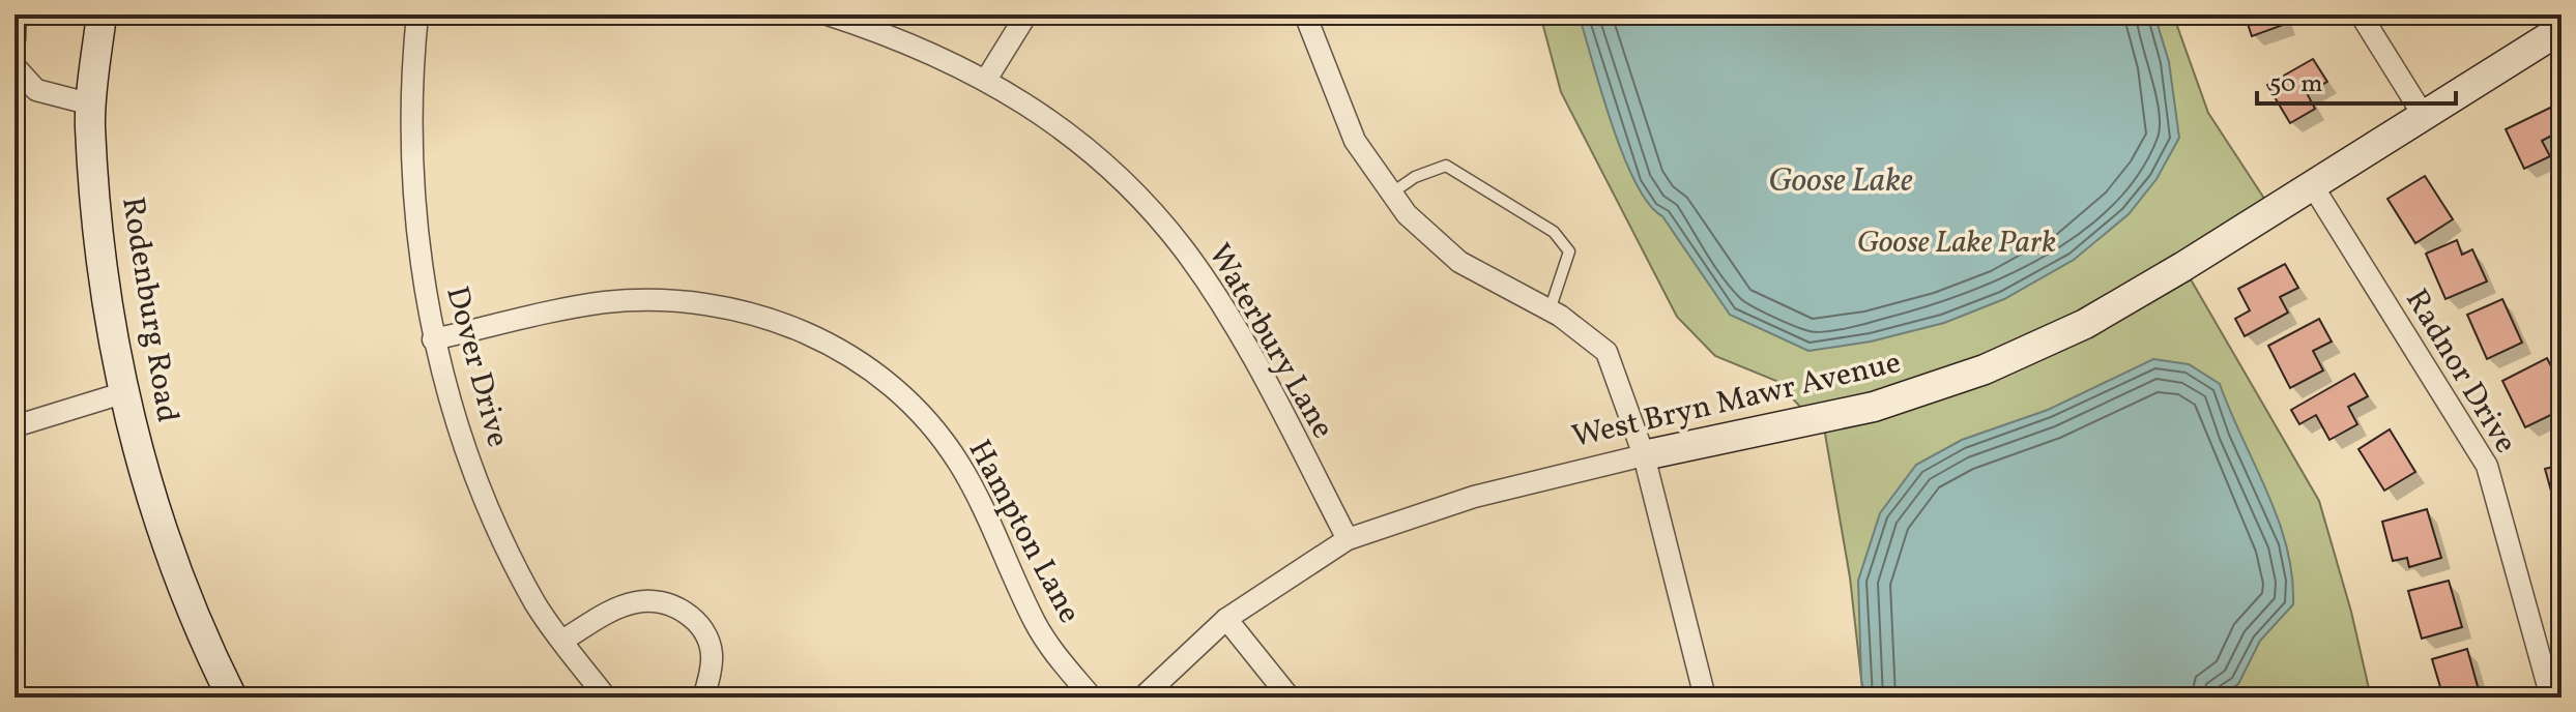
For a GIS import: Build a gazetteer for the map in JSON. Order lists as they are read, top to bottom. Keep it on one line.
{"streets":{"street":["Rodenburg Road","Waterbury Lane","Dover Drive","Radnor Drive","West Bryn Mawr Avenue","Hampton Lane"]},"crossings":[["Waterbury Lane","West Bryn Mawr Avenue"],["Dover Drive","Hampton Lane"],["Radnor Drive","West Bryn Mawr Avenue"]],"water":["Goose Lake"],"parks":["Goose Lake Park"],"scale_bar":"50 m"}
